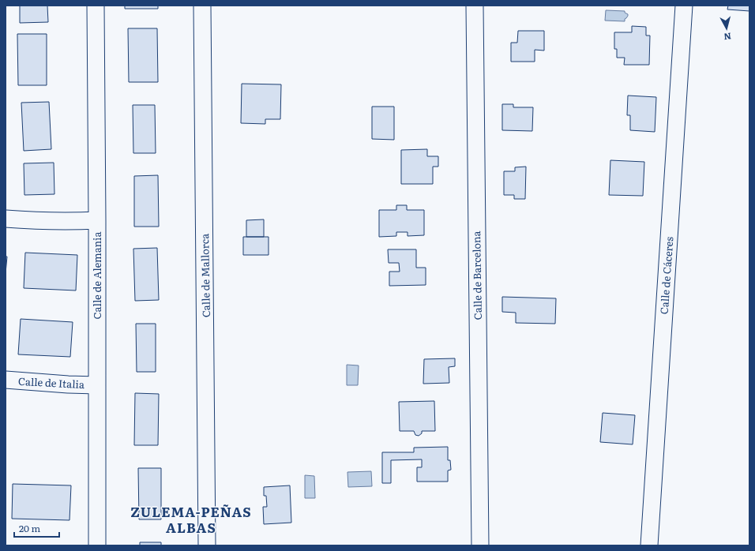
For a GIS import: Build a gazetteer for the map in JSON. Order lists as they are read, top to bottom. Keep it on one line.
{"streets":{"street":["Calle de Alemania","Calle de Mallorca","Calle de Barcelona","Calle de Cáceres","Calle de Italia"]},"crossings":[["Calle de Alemania","Calle de Italia"]],"districts":["ZULEMA-PEÑAS ALBAS"],"scale_bar":"20 m","north":"bottom"}
